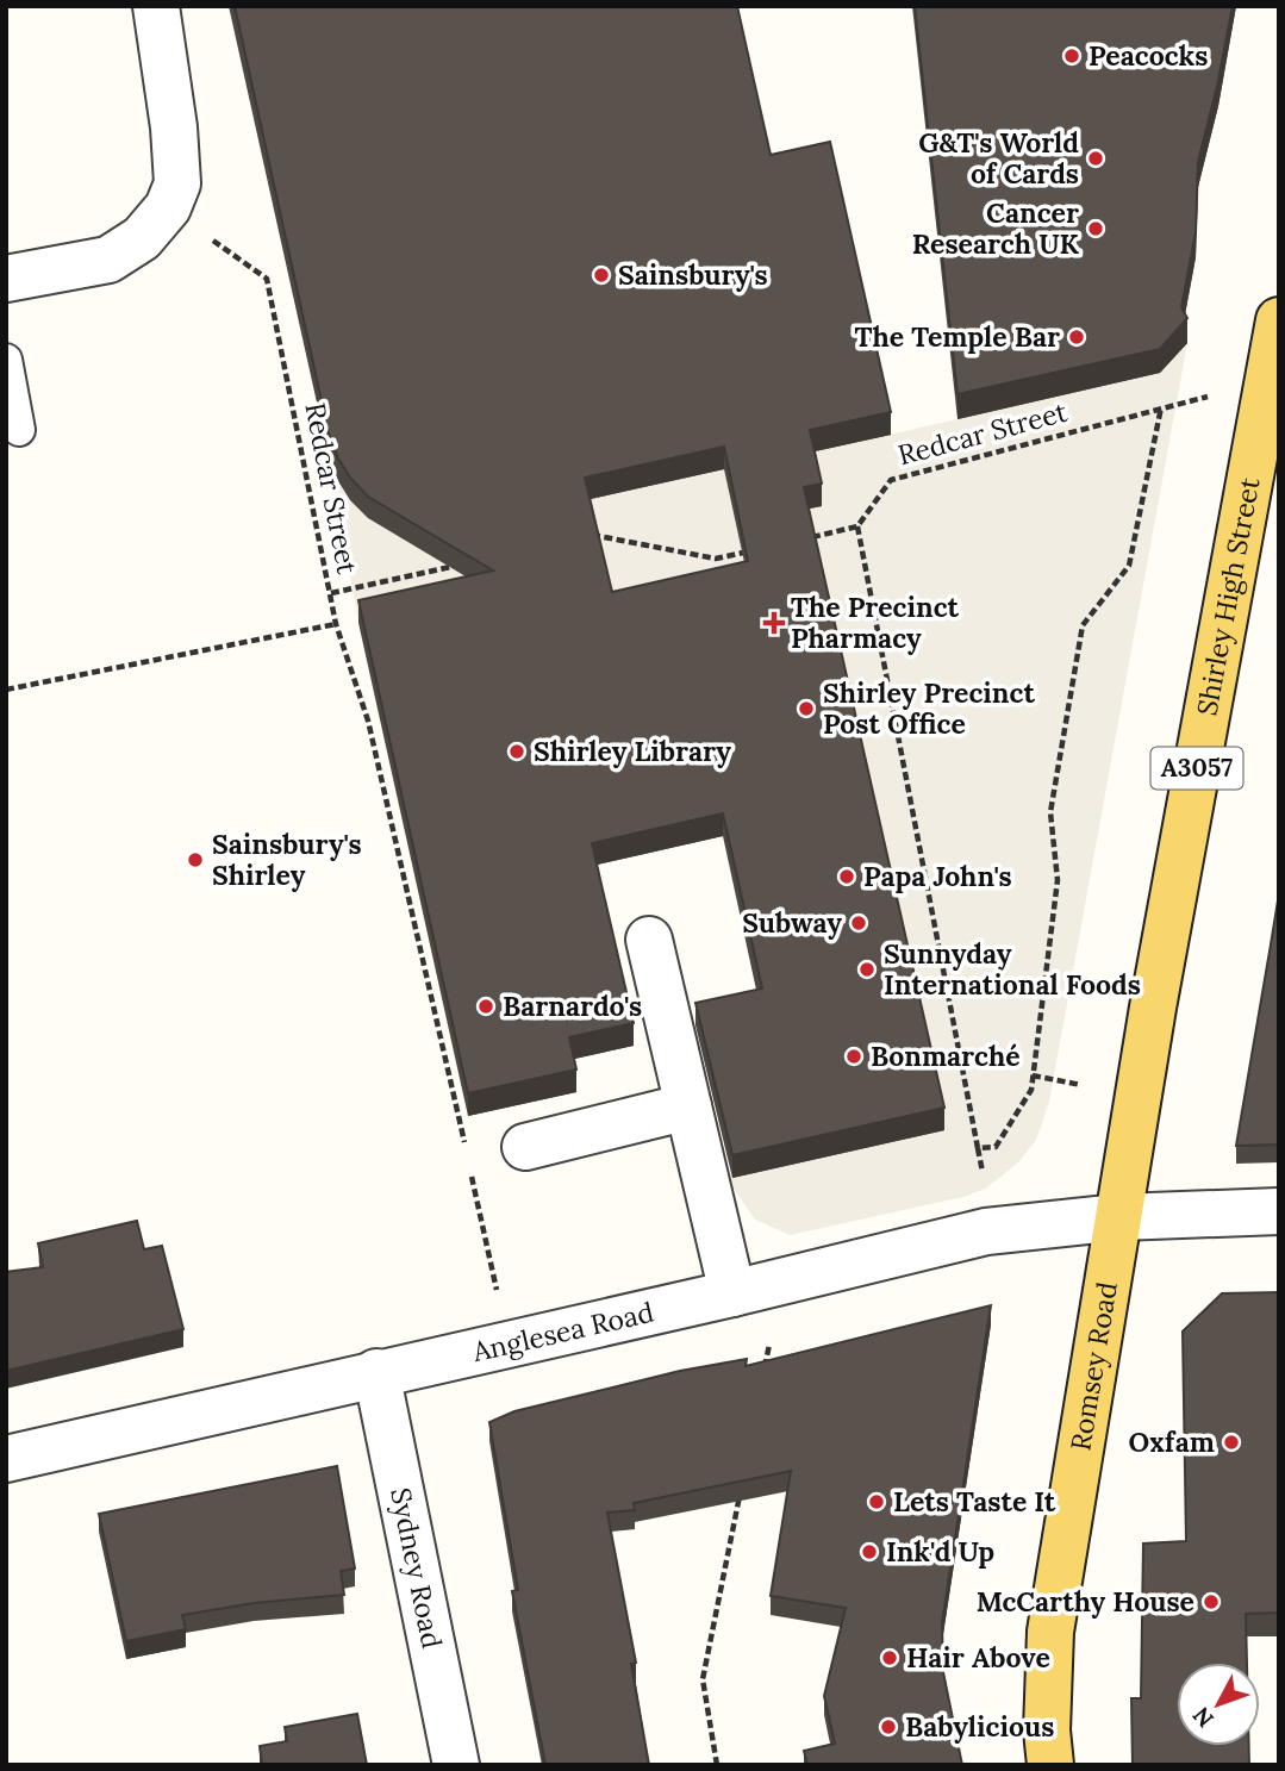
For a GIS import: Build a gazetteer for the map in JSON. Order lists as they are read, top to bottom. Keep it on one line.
{"streets":{"main road":["Shirley High Street","A3057","Romsey Road"],"street":["Anglesea Road","Sydney Road"],"path":["Redcar Street"]},"crossings":[["Redcar Street","Shirley High Street"],["Shirley High Street","Anglesea Road"],["Shirley High Street","Romsey Road"],["Anglesea Road","Romsey Road"],["Anglesea Road","Sydney Road"]],"places":{"other":["Peacocks","G&T's World of Cards","Cancer Research UK","Sainsbury's","The Temple Bar","Shirley Precinct Post Office","Shirley Library","Sainsbury's Shirley","Papa John's","Subway","Sunnyday International Foods","Barnardo's","Bonmarché","Oxfam","Lets Taste It","Ink'd Up","McCarthy House","Hair Above","Babylicious"],"health":["The Precinct Pharmacy"]},"north":"bottom left"}
